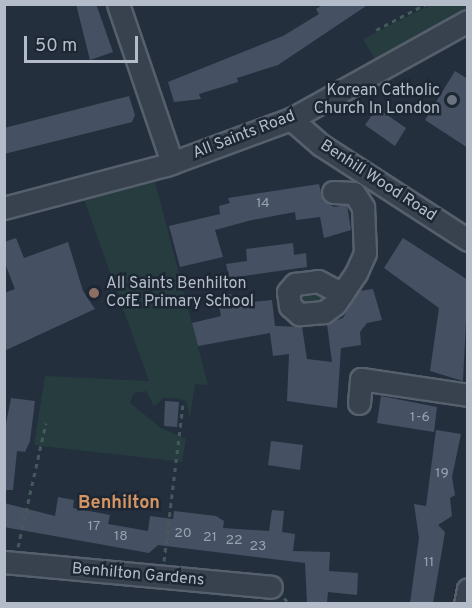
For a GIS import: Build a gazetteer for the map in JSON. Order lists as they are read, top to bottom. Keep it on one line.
{"streets":{"street":["All Saints Road","Benhill Wood Road","Benhilton Gardens"]},"crossings":[["All Saints Road","Benhill Wood Road"]],"districts":["Benhilton"],"places":["Korean Catholic Church In London","All Saints Benhilton CofE Primary School"],"house_numbers":["14","1-6","19","17","20","18","21","22","23","11"],"scale_bar":"50 m"}
